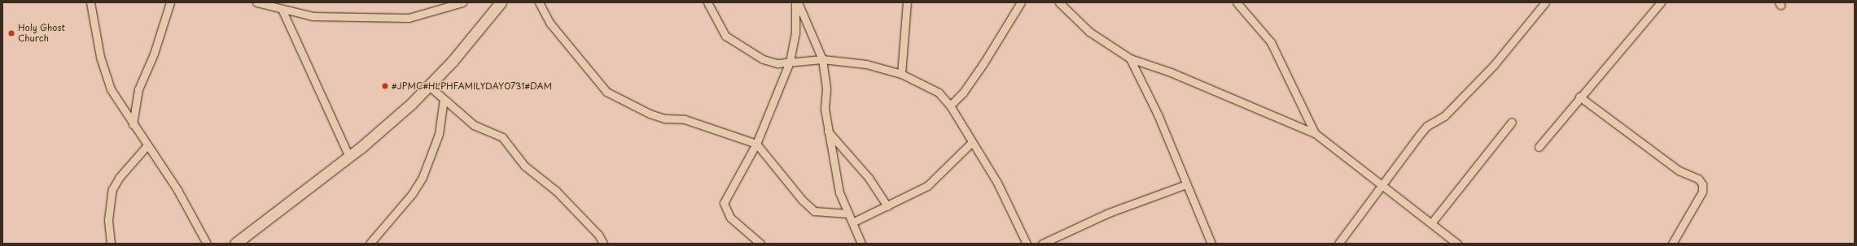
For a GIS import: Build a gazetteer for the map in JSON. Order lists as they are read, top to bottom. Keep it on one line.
{"places":["Holy Ghost Church","#JPMC#HLPHFAMILYDAY0731#DAM"]}
